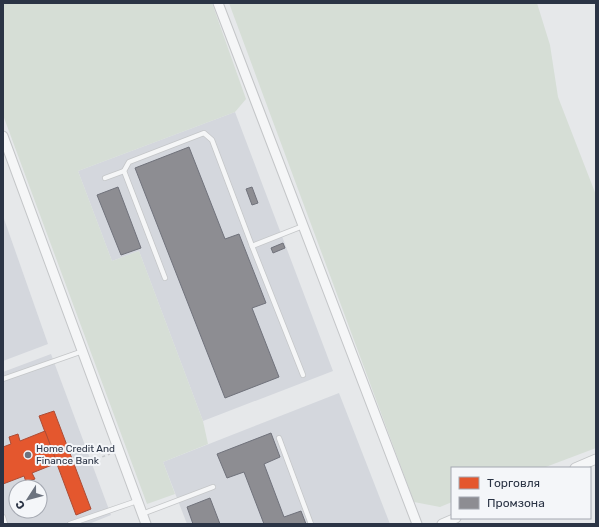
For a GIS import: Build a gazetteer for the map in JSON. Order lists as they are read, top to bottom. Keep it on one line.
{"places":["Home Credit And Finance Bank"],"legend":["Торговля","Промзона"],"north":"bottom left"}
